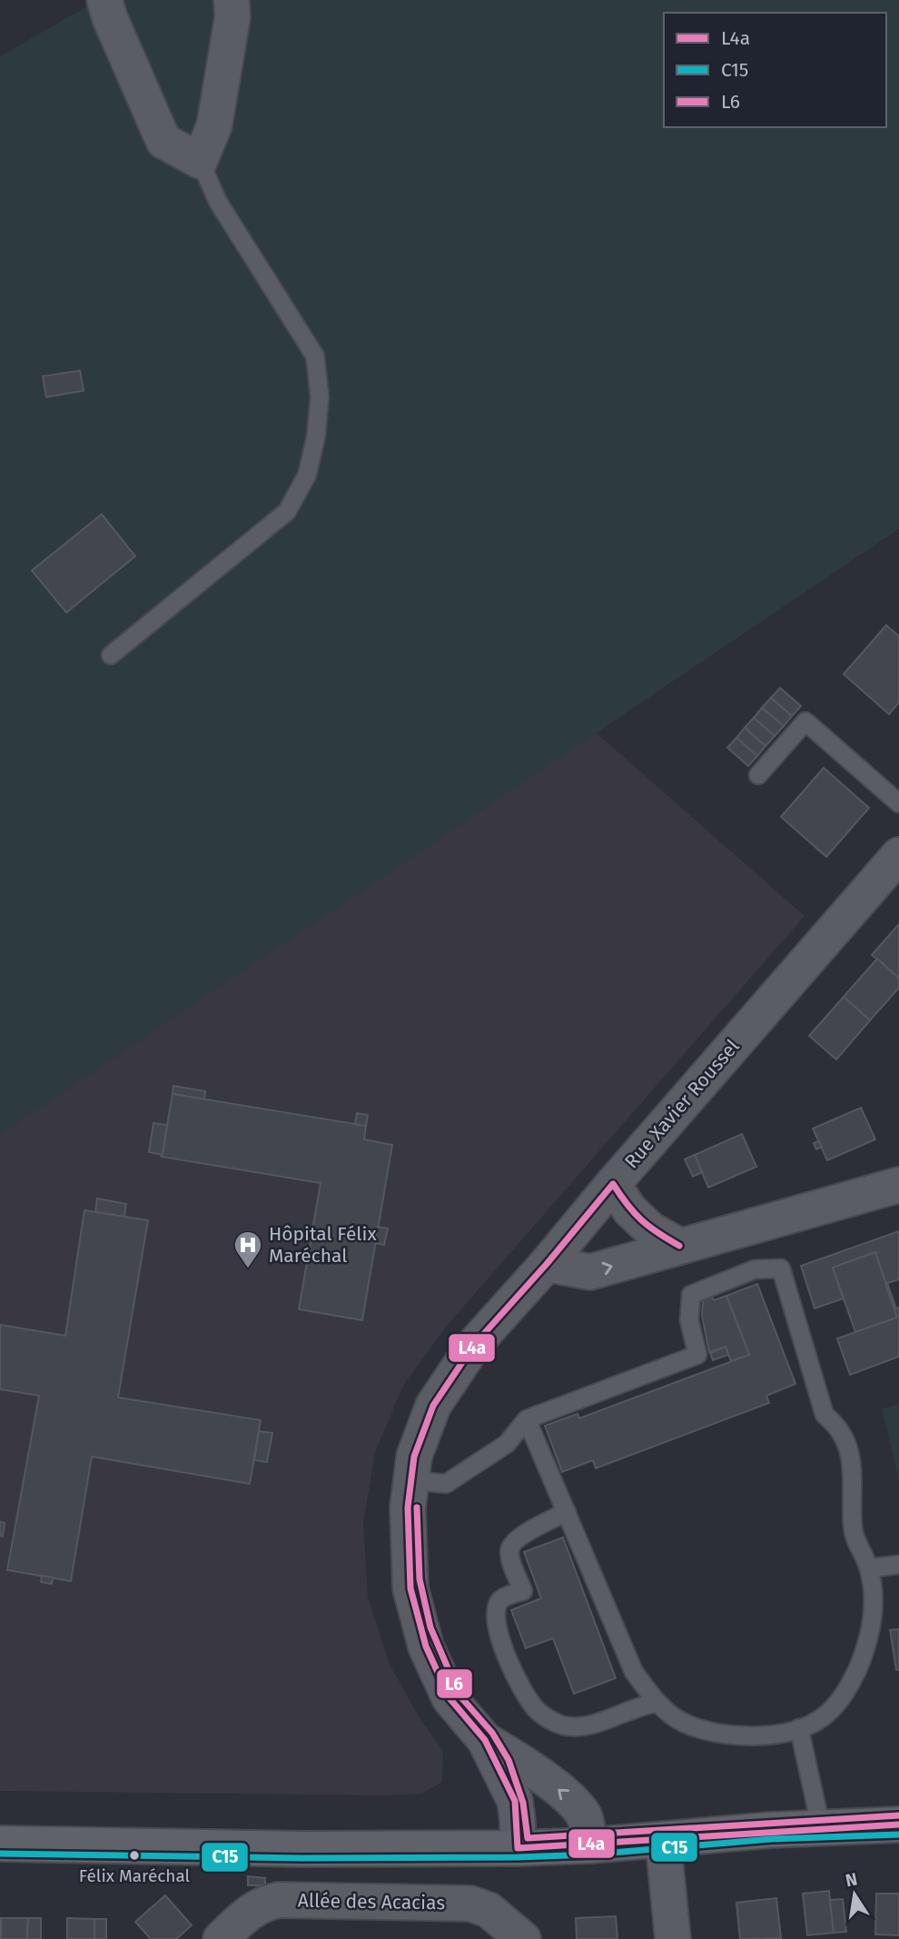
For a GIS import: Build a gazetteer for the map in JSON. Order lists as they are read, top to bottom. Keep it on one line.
{"streets":{"street":["Rue Xavier Roussel","Allée des Acacias"]},"places":{"hospital":["Hôpital Félix Maréchal"],"other":["Félix Maréchal"]},"lines":["transit line L4a","transit line L6","transit line C15"],"legend":["L4a","C15","L6"],"north":"top"}
